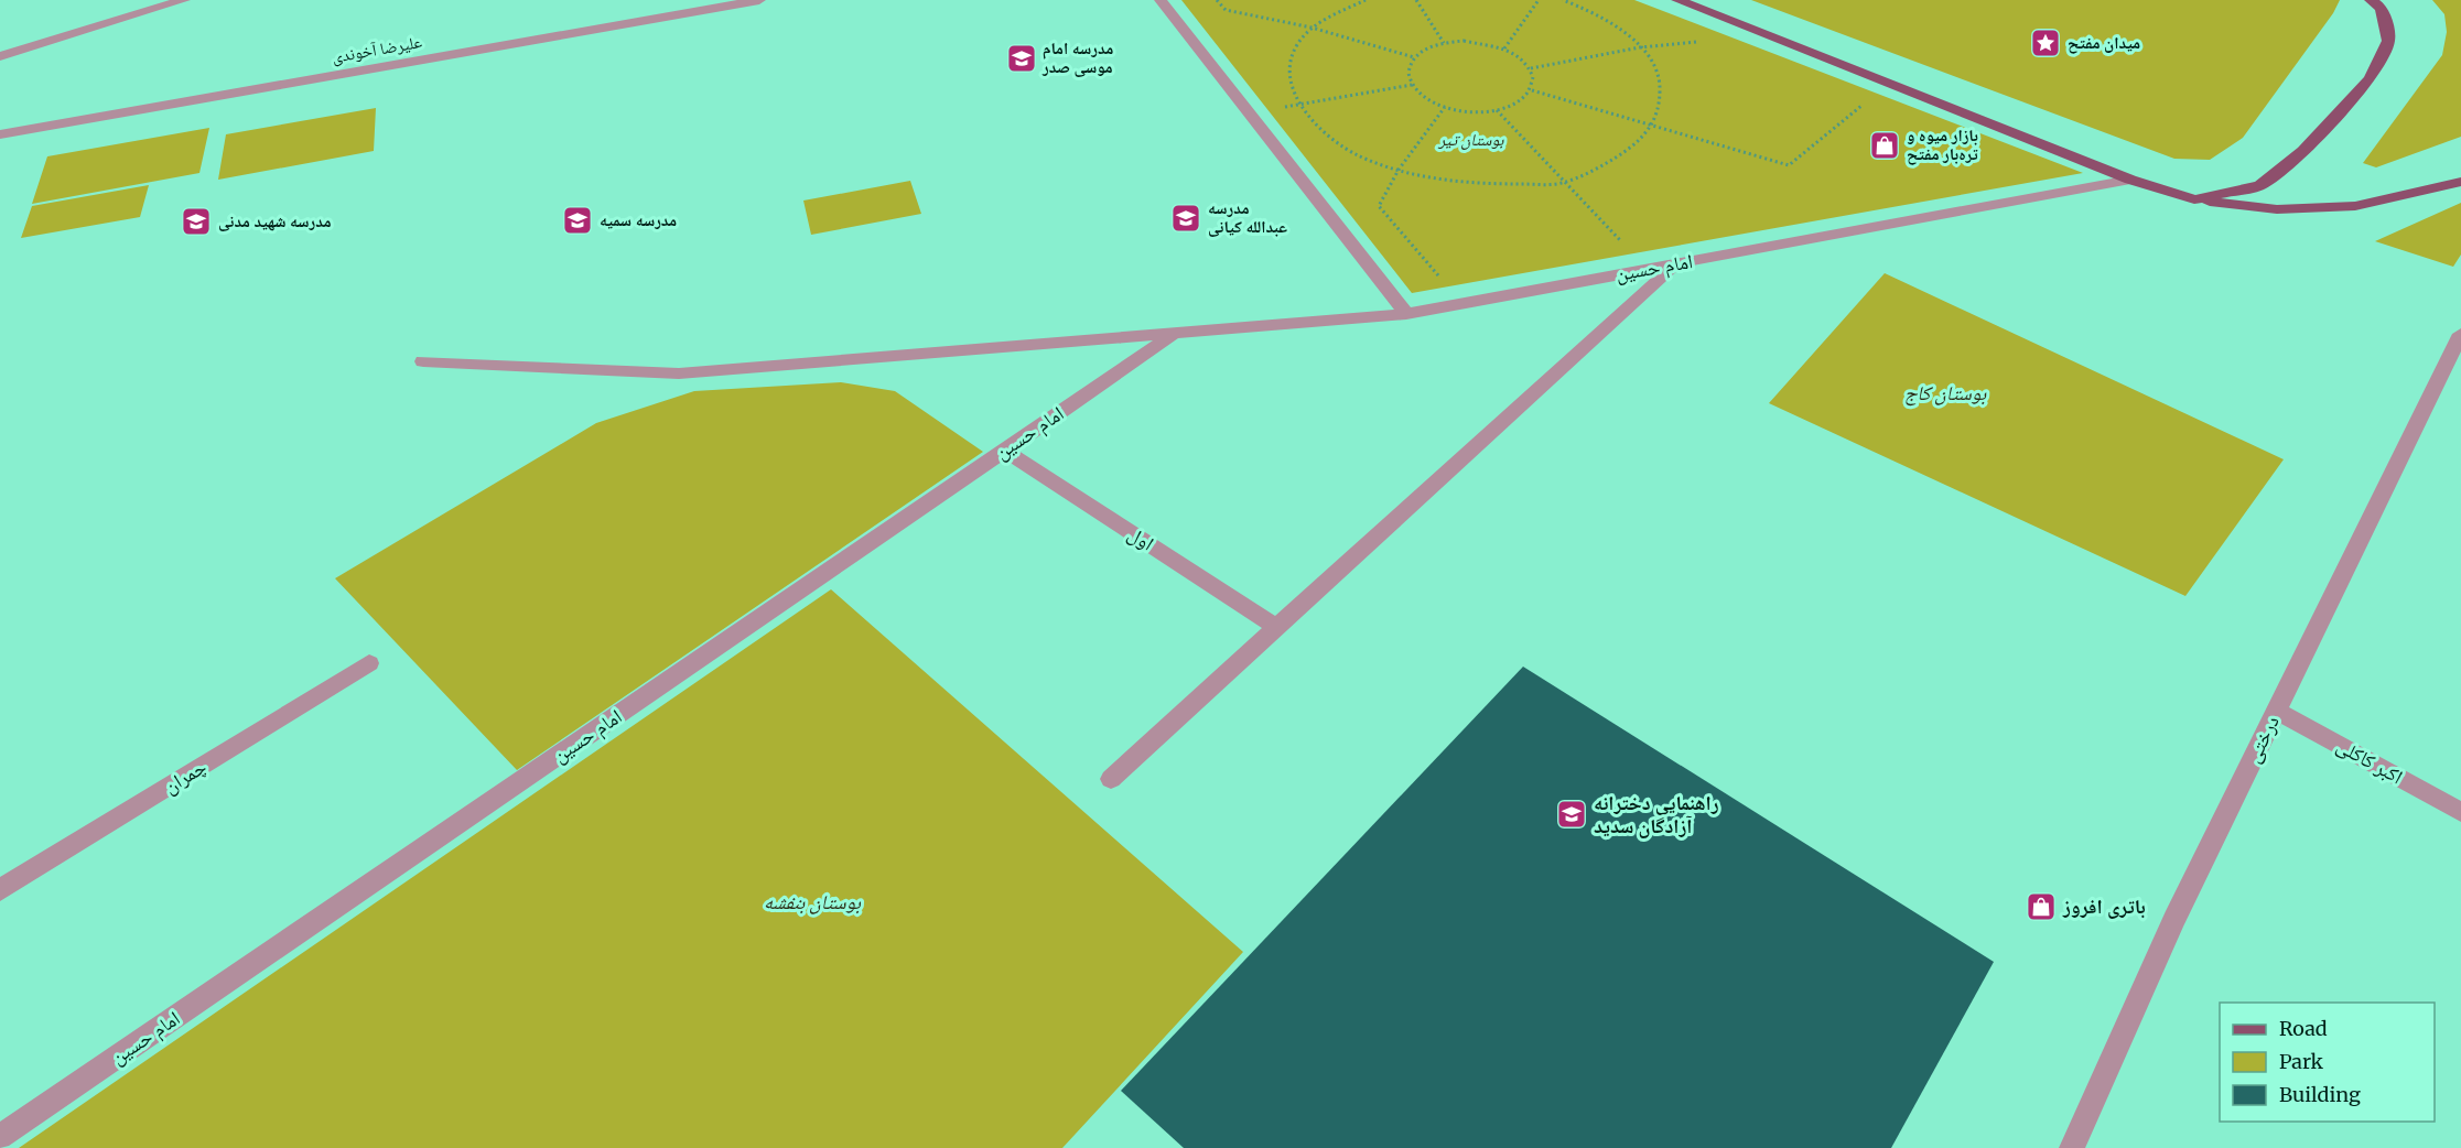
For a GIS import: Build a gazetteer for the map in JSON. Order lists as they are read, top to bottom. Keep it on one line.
{"streets":{"street":["علیرضا آخوندی","امام حسین","اول","درختی","اکبر کاکلی","چمران"]},"crossings":[["امام حسین","اول"],["درختی","اکبر کاکلی"]],"parks":["بوستان تیر","بوستان کاج","بوستان بنفشه"],"places":{"place":["میدان مفتح"],"school or university":["مدرسه امام موسی صدر","مدرسه عبدالله کیانی","مدرسه سمیه","مدرسه شهید مدنی","راهنمایی دخترانه آزادگان سدید"],"shop":["بازار میوه و تره‌بار مفتح","باتری افروز"]},"legend":["Road","Park","Building"]}
